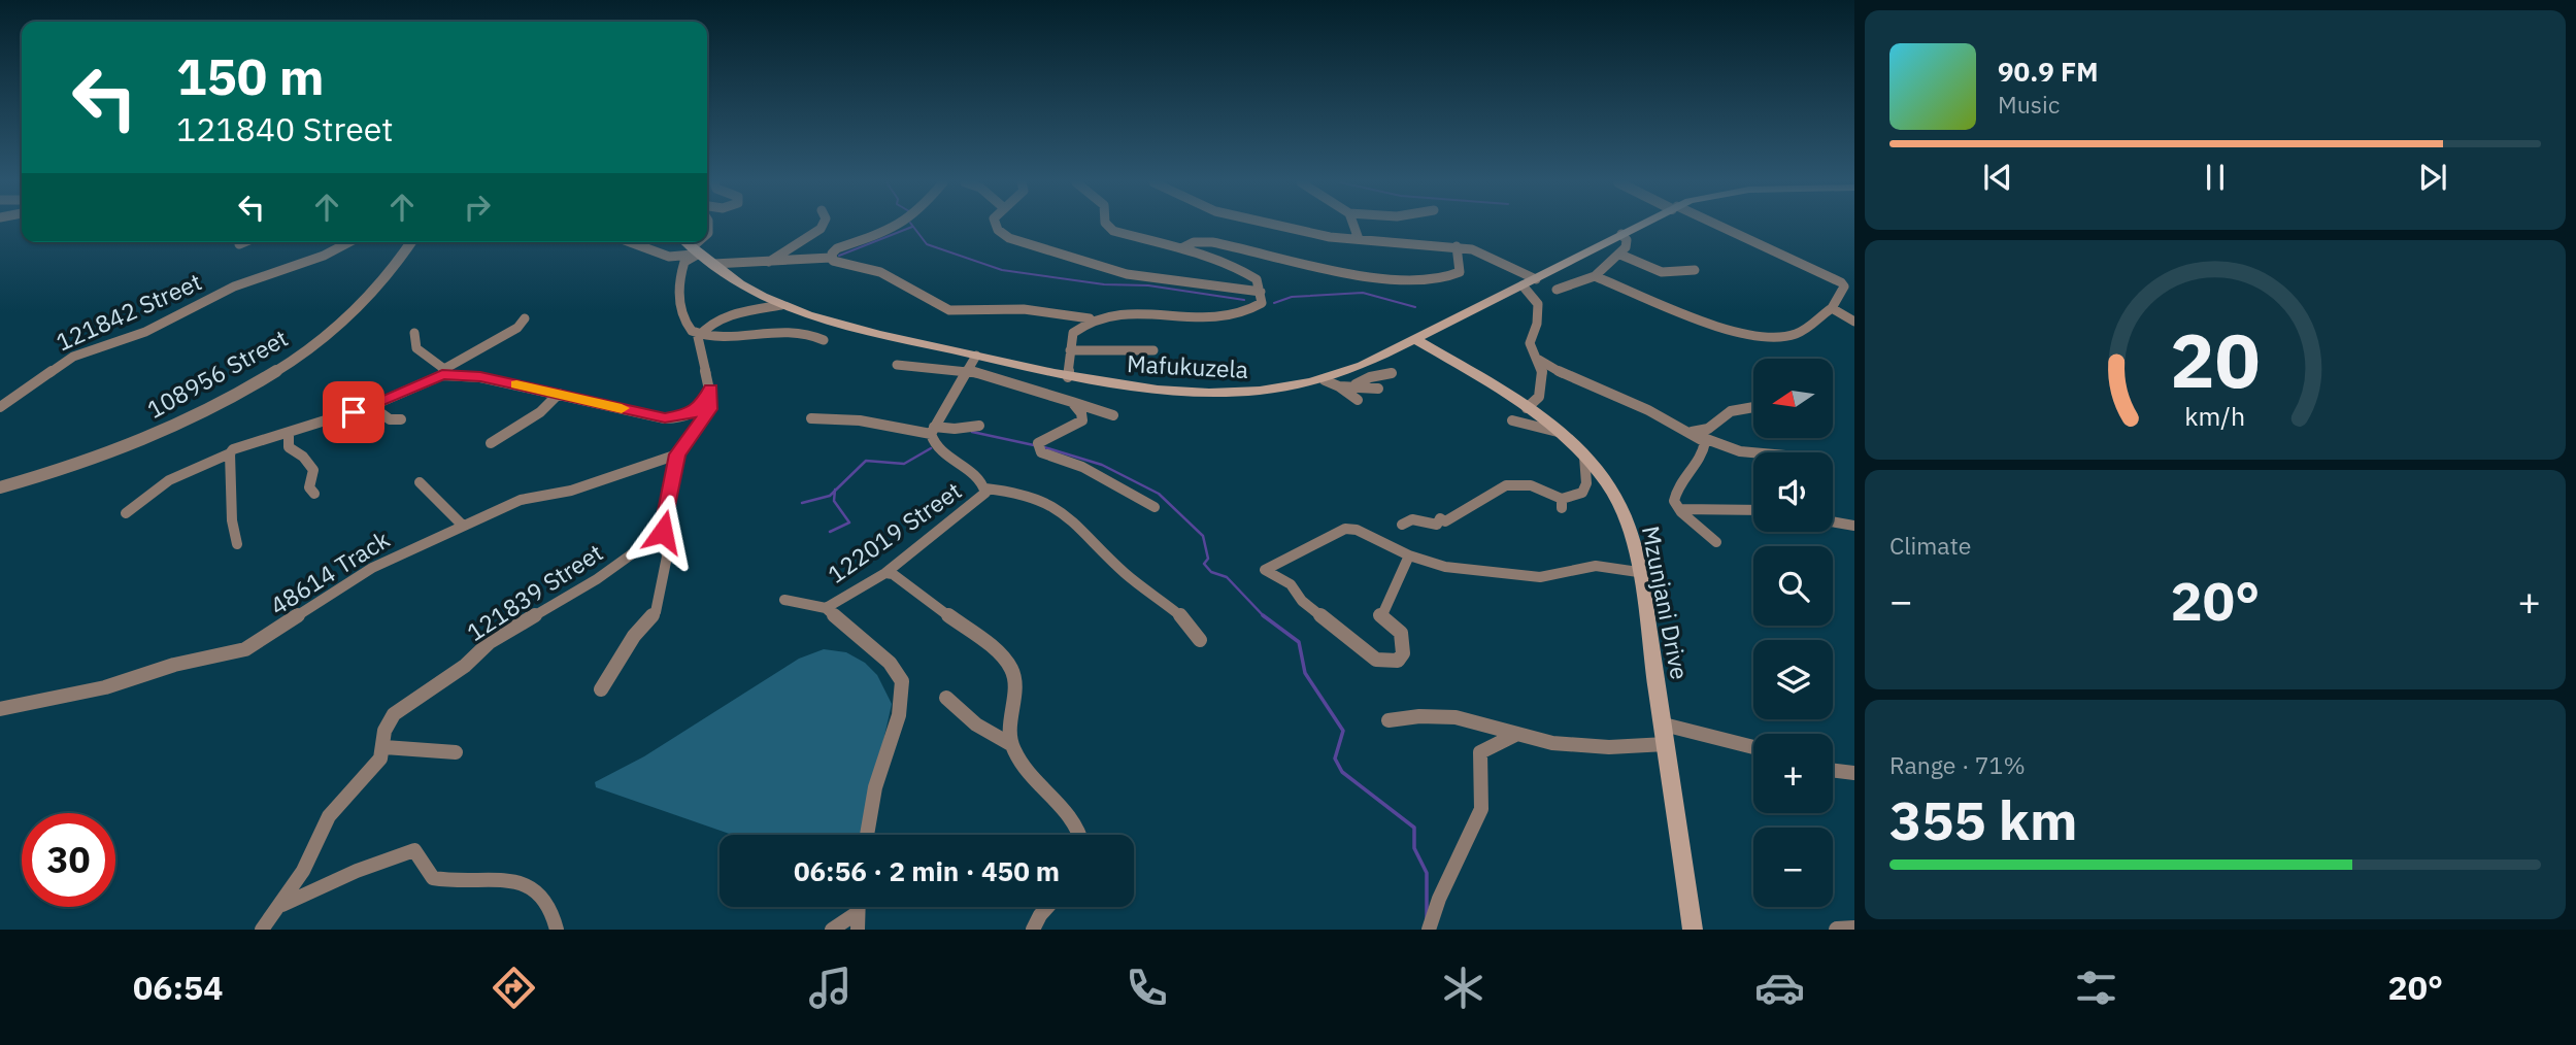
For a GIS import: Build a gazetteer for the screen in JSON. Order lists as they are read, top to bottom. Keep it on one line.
{"streets":{"main road":["Mafukuzela","Mzunjani Drive"],"street":["121842 Street","108956 Street","122019 Street","48614 Track","121839 Street"]},"crossings":[["Mafukuzela","Mzunjani Drive"]],"north":"left","page":{"turn":["150 m","121840 Street"],"song":["90.9 FM","Music"],"map_buttons":["+","−"],"tile":["Climate",["Range · 71%","355 km"]],"heat":["−","20°","+"],"limit":"30","trip":"06:56 · 2 min · 450 m","tabs":["06:54","20°"],"gauge":["20","km/h"]}}
